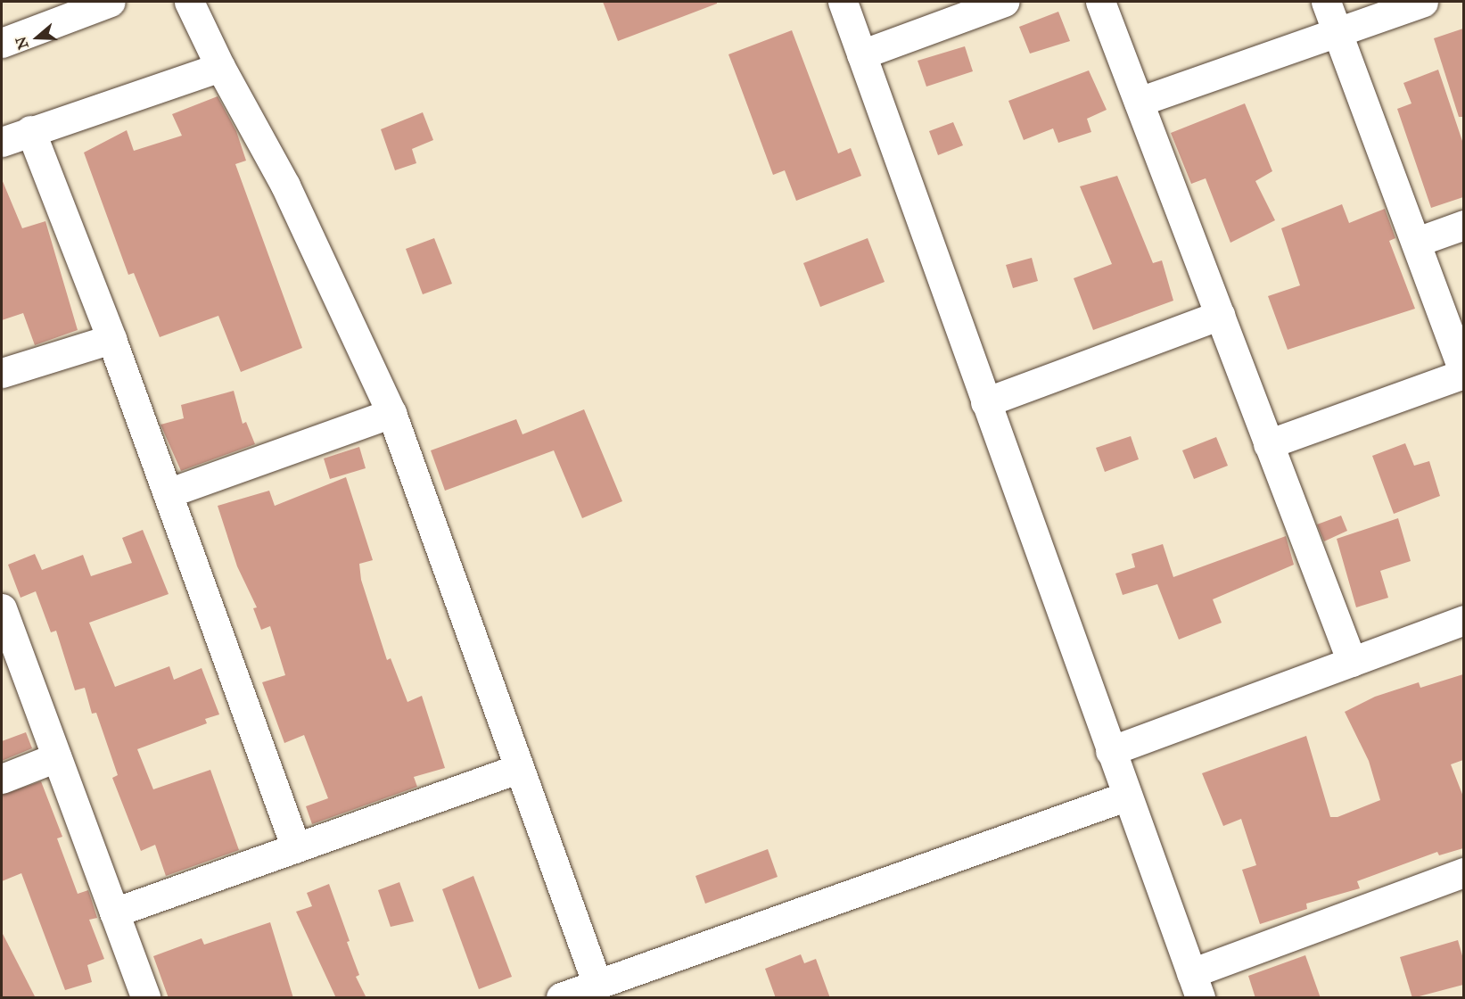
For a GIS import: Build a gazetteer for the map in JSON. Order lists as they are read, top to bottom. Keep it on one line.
{"north":"left"}
